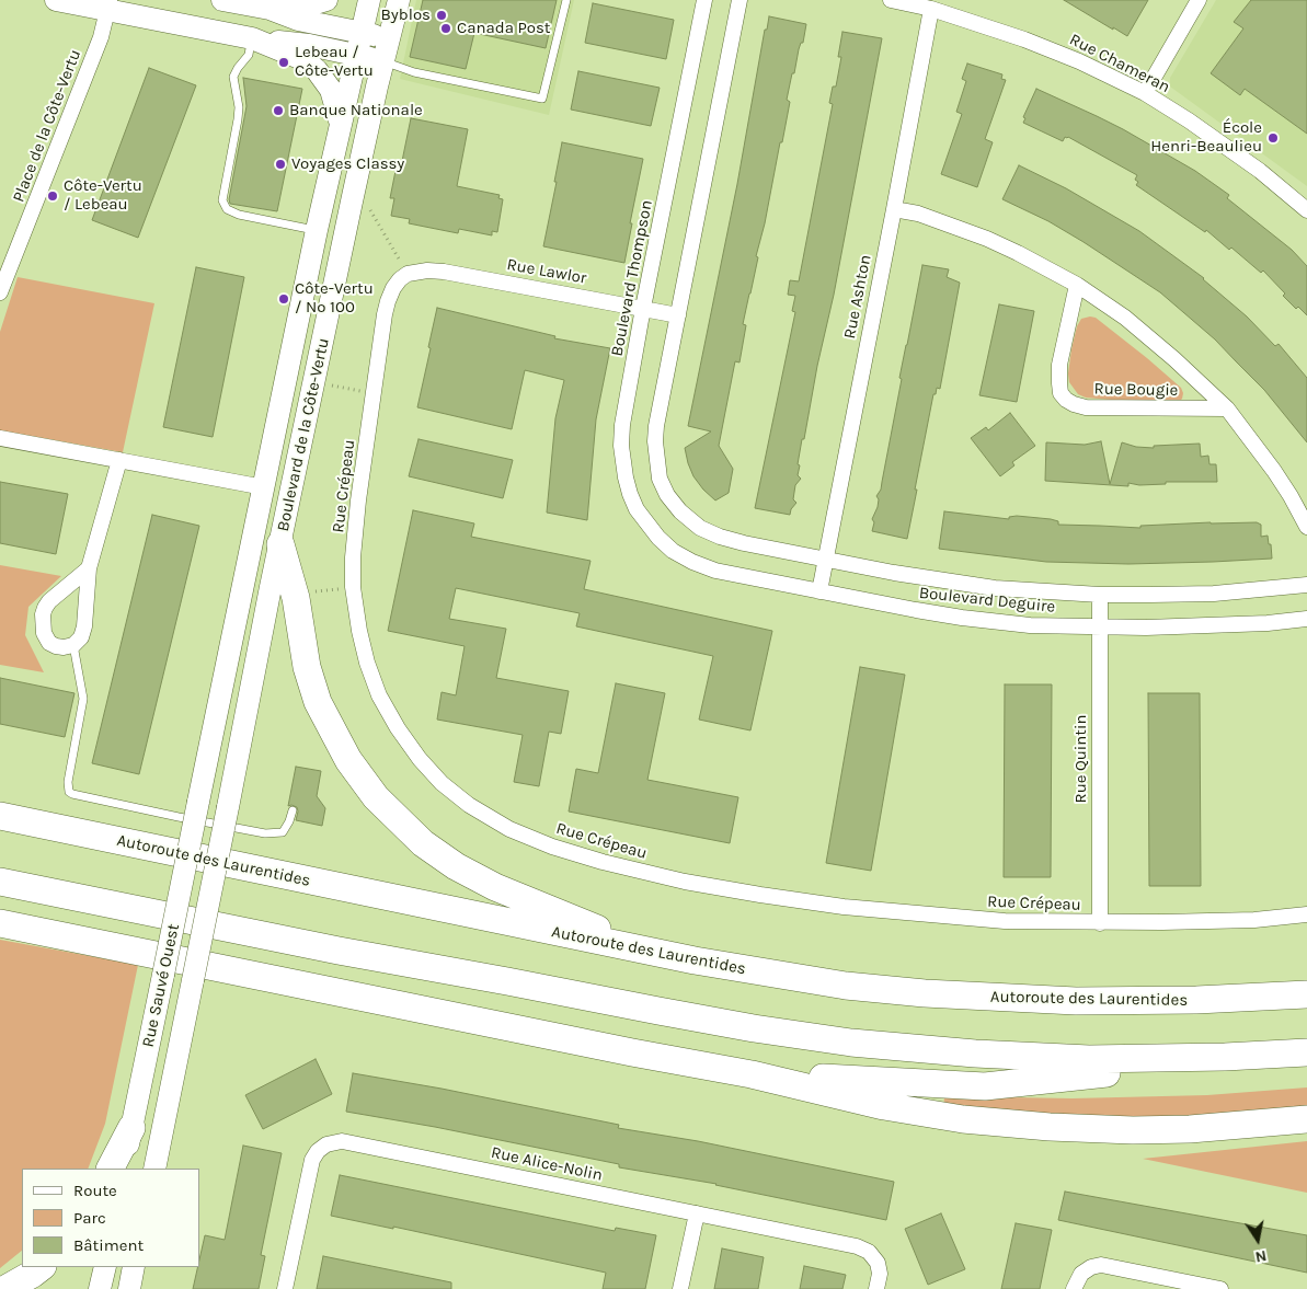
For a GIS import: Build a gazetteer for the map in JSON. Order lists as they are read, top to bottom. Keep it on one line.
{"streets":{"highway":["Autoroute des Laurentides"],"main road":["Boulevard de la Côte-Vertu","Rue Sauvé Ouest"],"street":["Rue Chameran","Place de la Côte-Vertu","Rue Lawlor","Boulevard Thompson","Rue Ashton","Rue Bougie","Rue Crépeau","Boulevard Deguire","Rue Quintin","Rue Alice-Nolin"]},"crossings":[["Rue Chameran","Rue Ashton"],["Rue Lawlor","Boulevard Thompson"],["Rue Lawlor","Rue Crépeau"],["Rue Lawlor","Boulevard Deguire"],["Boulevard Thompson","Boulevard Deguire"],["Rue Ashton","Rue Bougie"],["Rue Ashton","Boulevard Deguire"],["Boulevard de la Côte-Vertu","Rue Sauvé Ouest"],["Rue Crépeau","Rue Quintin"],["Boulevard Deguire","Rue Quintin"]],"places":["Byblos","Canada Post","Lebeau / Côte-Vertu","Banque Nationale","École Henri-Beaulieu","Voyages Classy","Côte-Vertu / Lebeau","Côte-Vertu / No 100"],"legend":["Route","Parc","Bâtiment"],"north":"bottom"}
